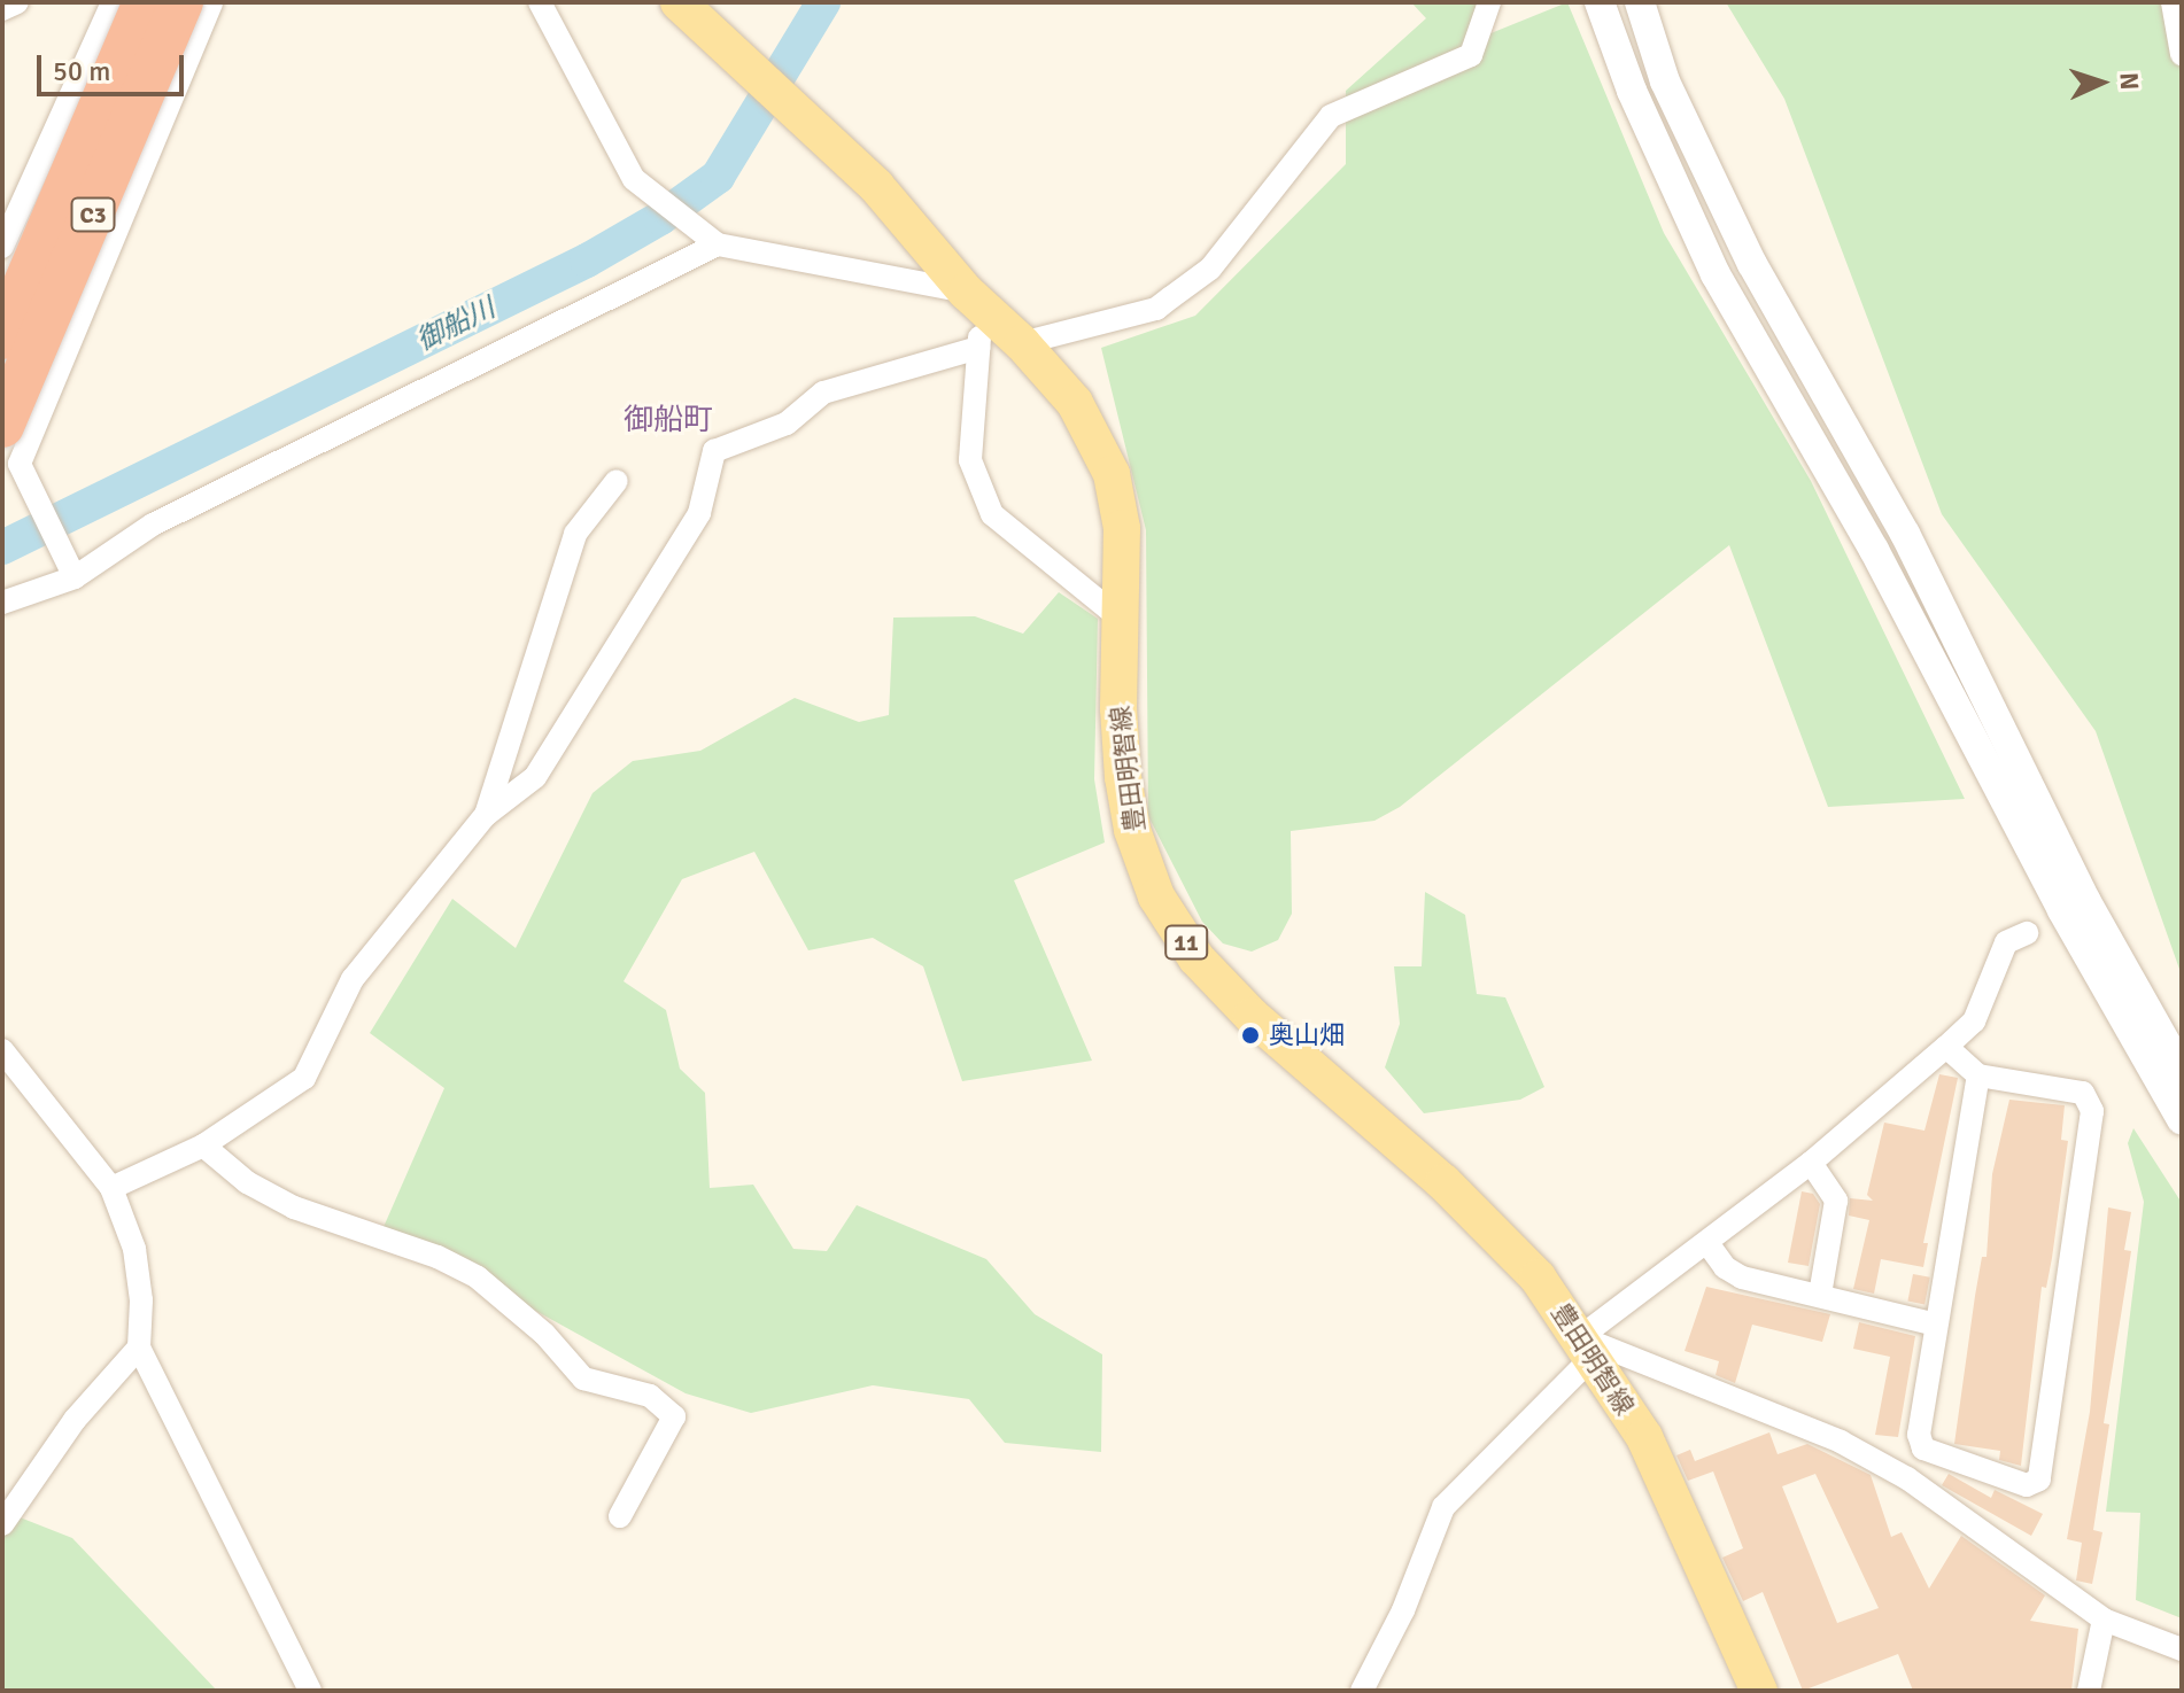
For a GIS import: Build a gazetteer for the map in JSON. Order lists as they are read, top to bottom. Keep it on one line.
{"streets":{"highway":["C3"],"main road":["豊田明智線","11"]},"districts":["御船町"],"water":["御船川"],"places":["奥山畑"],"scale_bar":"50 m","north":"right"}
